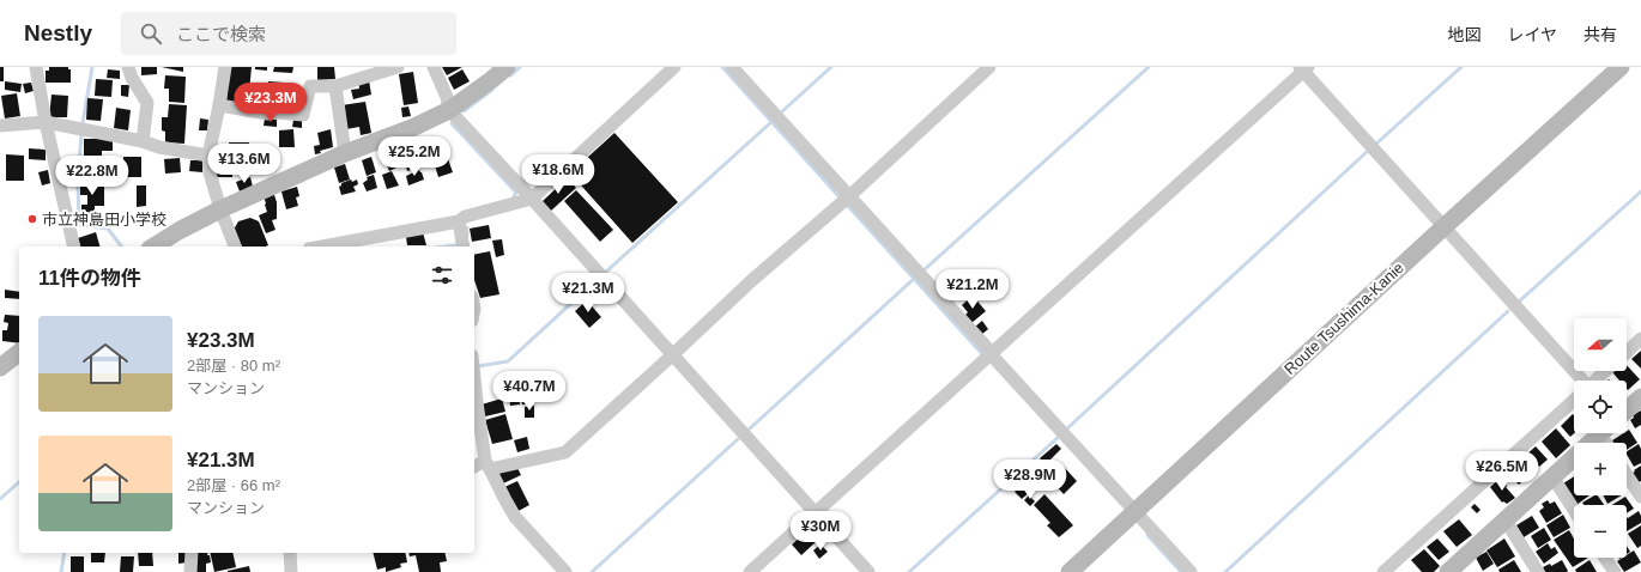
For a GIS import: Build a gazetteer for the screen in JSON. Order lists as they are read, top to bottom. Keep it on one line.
{"streets":{"main road":["Route Tsushima-Kanie"]},"places":["市立神島田小学校"],"north":"left","page":{"header":"Nestly","search":"ここで検索","nav":["地図","レイヤ","共有"],"price":["¥23.3M","¥25.2M","¥13.6M","¥18.6M","¥22.8M","¥21.2M","¥21.3M","¥40.7M","¥26.5M","¥28.9M","¥30M"],"heading":"11件の物件","list":[{"name":"¥23.3M","note":"2部屋 · 80 m² · マンション"},{"name":"¥21.3M","note":"2部屋 · 66 m² · マンション"}],"map_buttons":["+","−"]}}
